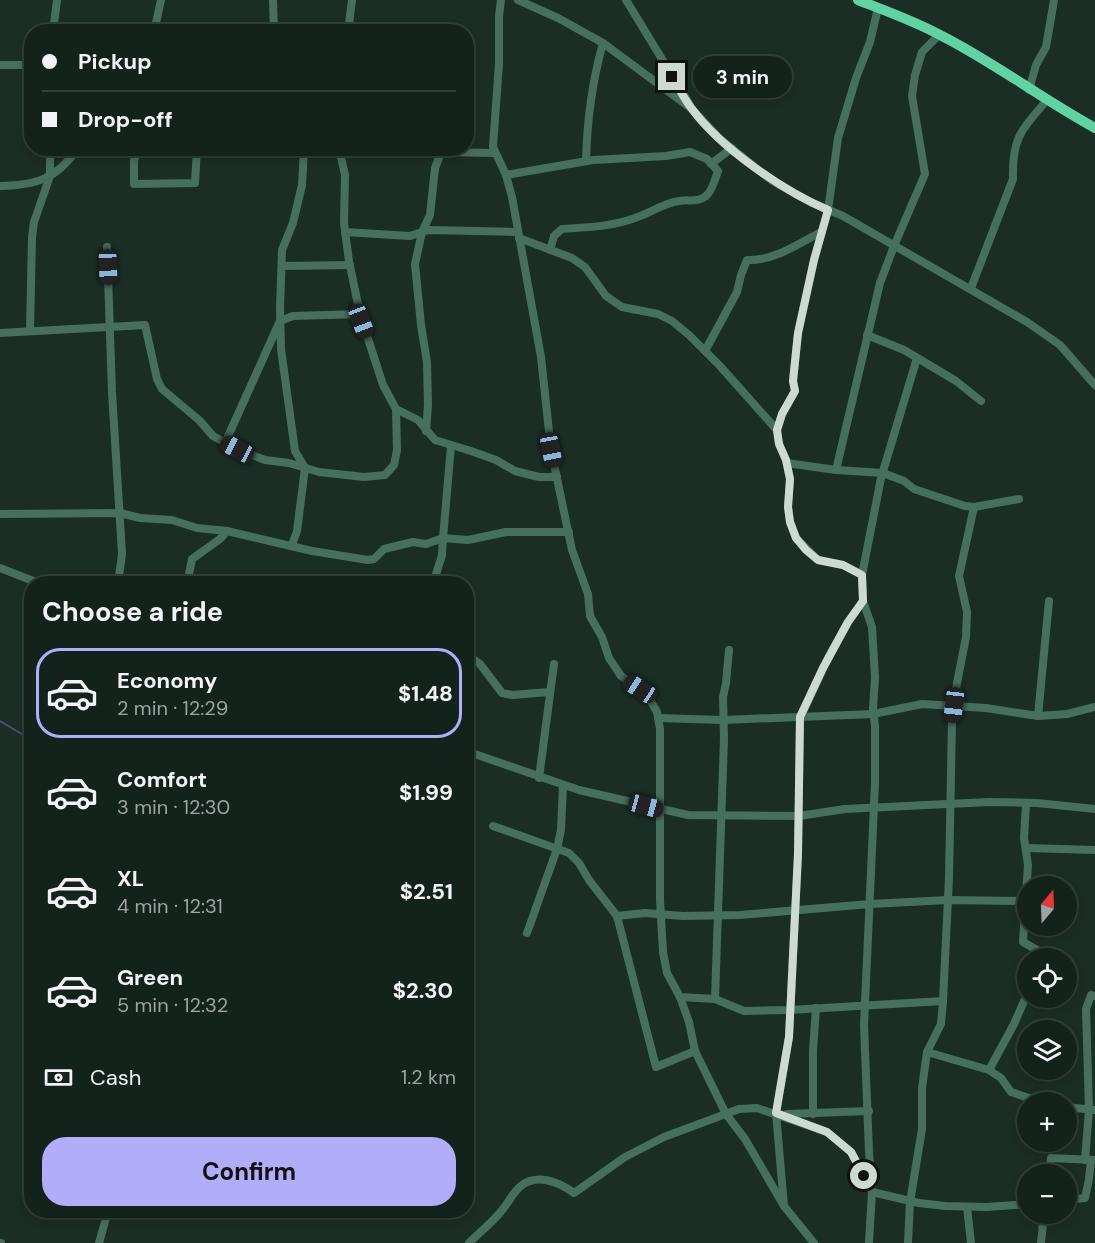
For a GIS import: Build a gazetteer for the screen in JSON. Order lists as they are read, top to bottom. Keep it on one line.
{"north":"top","page":{"banner":["Pickup","Drop-off"],"bubble":"3 min","heading":"Choose a ride","list":[{"name":"Economy","note":"2 min · 12:29","value":"$1.48"},{"name":"Comfort","note":"3 min · 12:30","value":"$1.99"},{"name":"XL","note":"4 min · 12:31","value":"$2.51"},{"name":"Green","note":"5 min · 12:32","value":"$2.30"}],"map_buttons":["+","−"],"pay":["Cash","1.2 km"],"buttons":"Confirm"}}
